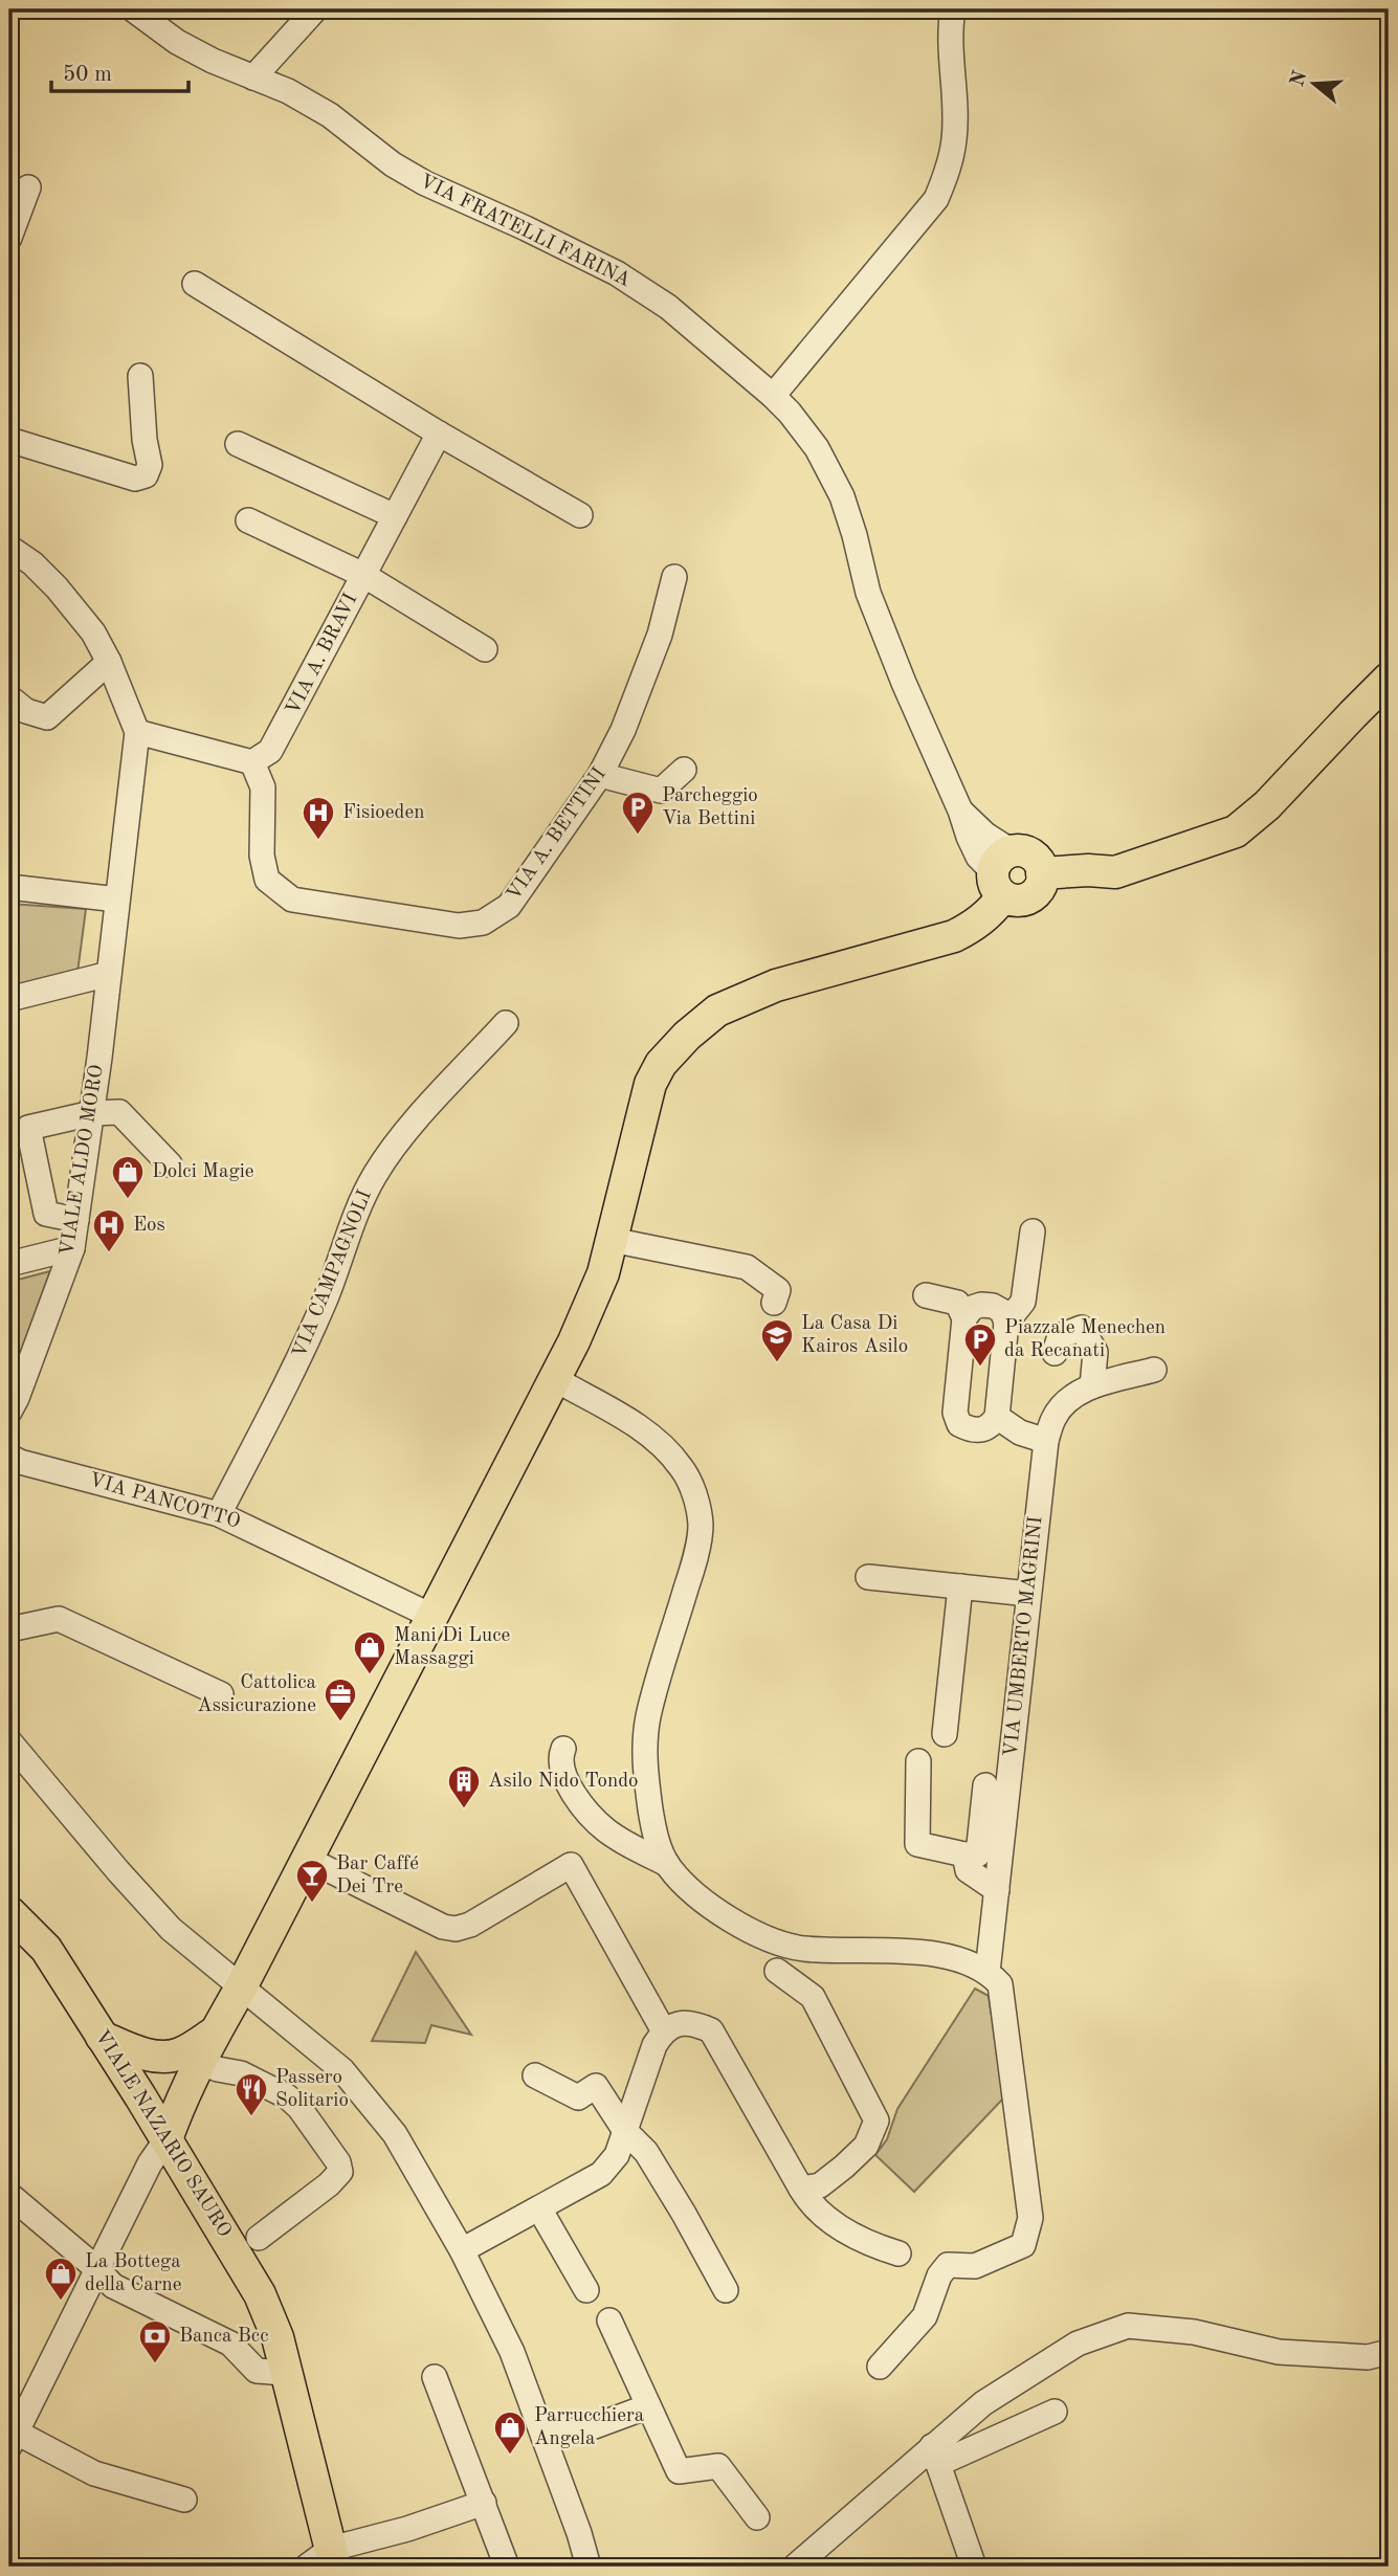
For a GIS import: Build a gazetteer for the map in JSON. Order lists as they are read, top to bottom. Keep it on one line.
{"streets":{"main road":["VIALE NAZARIO SAURO"],"street":["VIA FRATELLI FARINA","VIA A. BRAVI","VIA A. BETTINI","VIALE ALDO MORO","VIA CAMPAGNOLI","VIA PANCOTTO","VIA UMBERTO MAGRINI"]},"crossings":[["VIA A. BRAVI","VIA A. BETTINI"],["VIA CAMPAGNOLI","VIA PANCOTTO"]],"places":{"parking":["Parcheggio Via Bettini","Piazzale Menechen da Recanati"],"hospital":["Fisioeden","Eos"],"shop":["Dolci Magie","Mani Di Luce Massaggi","La Bottega della Carne","Parrucchiera Angela"],"school or university":["La Casa Di Kairos Asilo"],"office":["Cattolica Assicurazione"],"building":["Asilo Nido Tondo"],"bar":["Bar Caffé Dei Tre"],"restaurant":["Passero Solitario"],"bank":["Banca Bcc"]},"scale_bar":"50 m","north":"left"}
